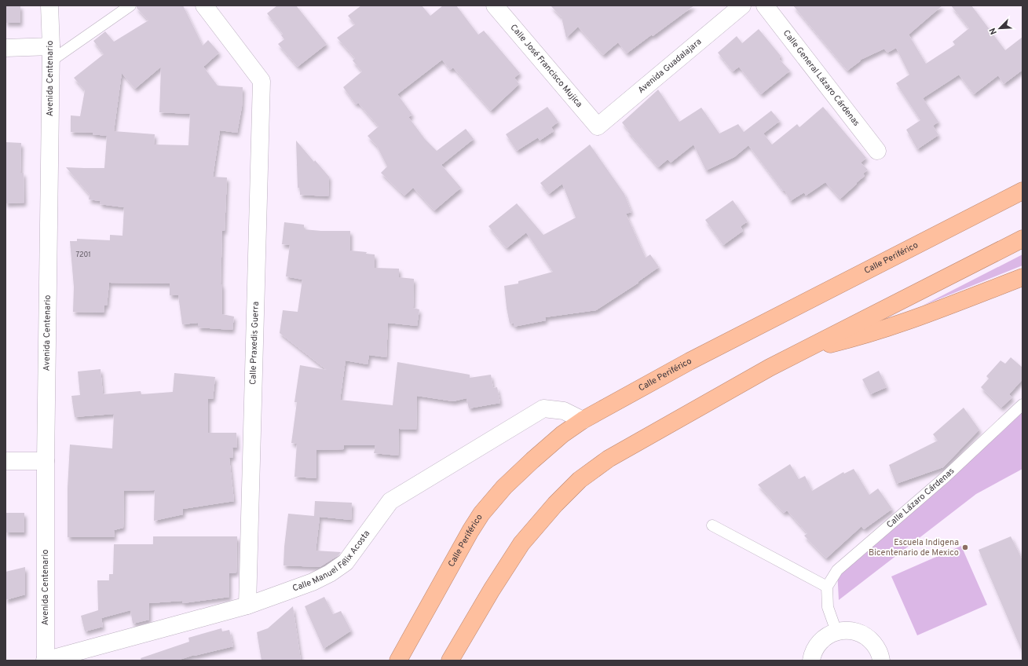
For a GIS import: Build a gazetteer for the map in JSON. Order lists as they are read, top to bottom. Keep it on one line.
{"streets":{"highway":["Calle Periférico"],"street":["Calle José Francisco Mujica","Avenida Guadalajara","Avenida Centenario","Calle General Lázaro Cárdenas","Calle Praxedis Guerra","Calle Manuel Félix Acosta"],"lane":["Calle Lázaro Cárdenas"]},"crossings":[["Calle José Francisco Mujica","Avenida Guadalajara"],["Avenida Centenario","Calle Manuel Félix Acosta"],["Calle Periférico","Calle Manuel Félix Acosta"],["Calle Praxedis Guerra","Calle Manuel Félix Acosta"]],"places":["Escuela Indigena Bicentenario de Mexico"],"house_numbers":["7201"],"north":"bottom left"}
